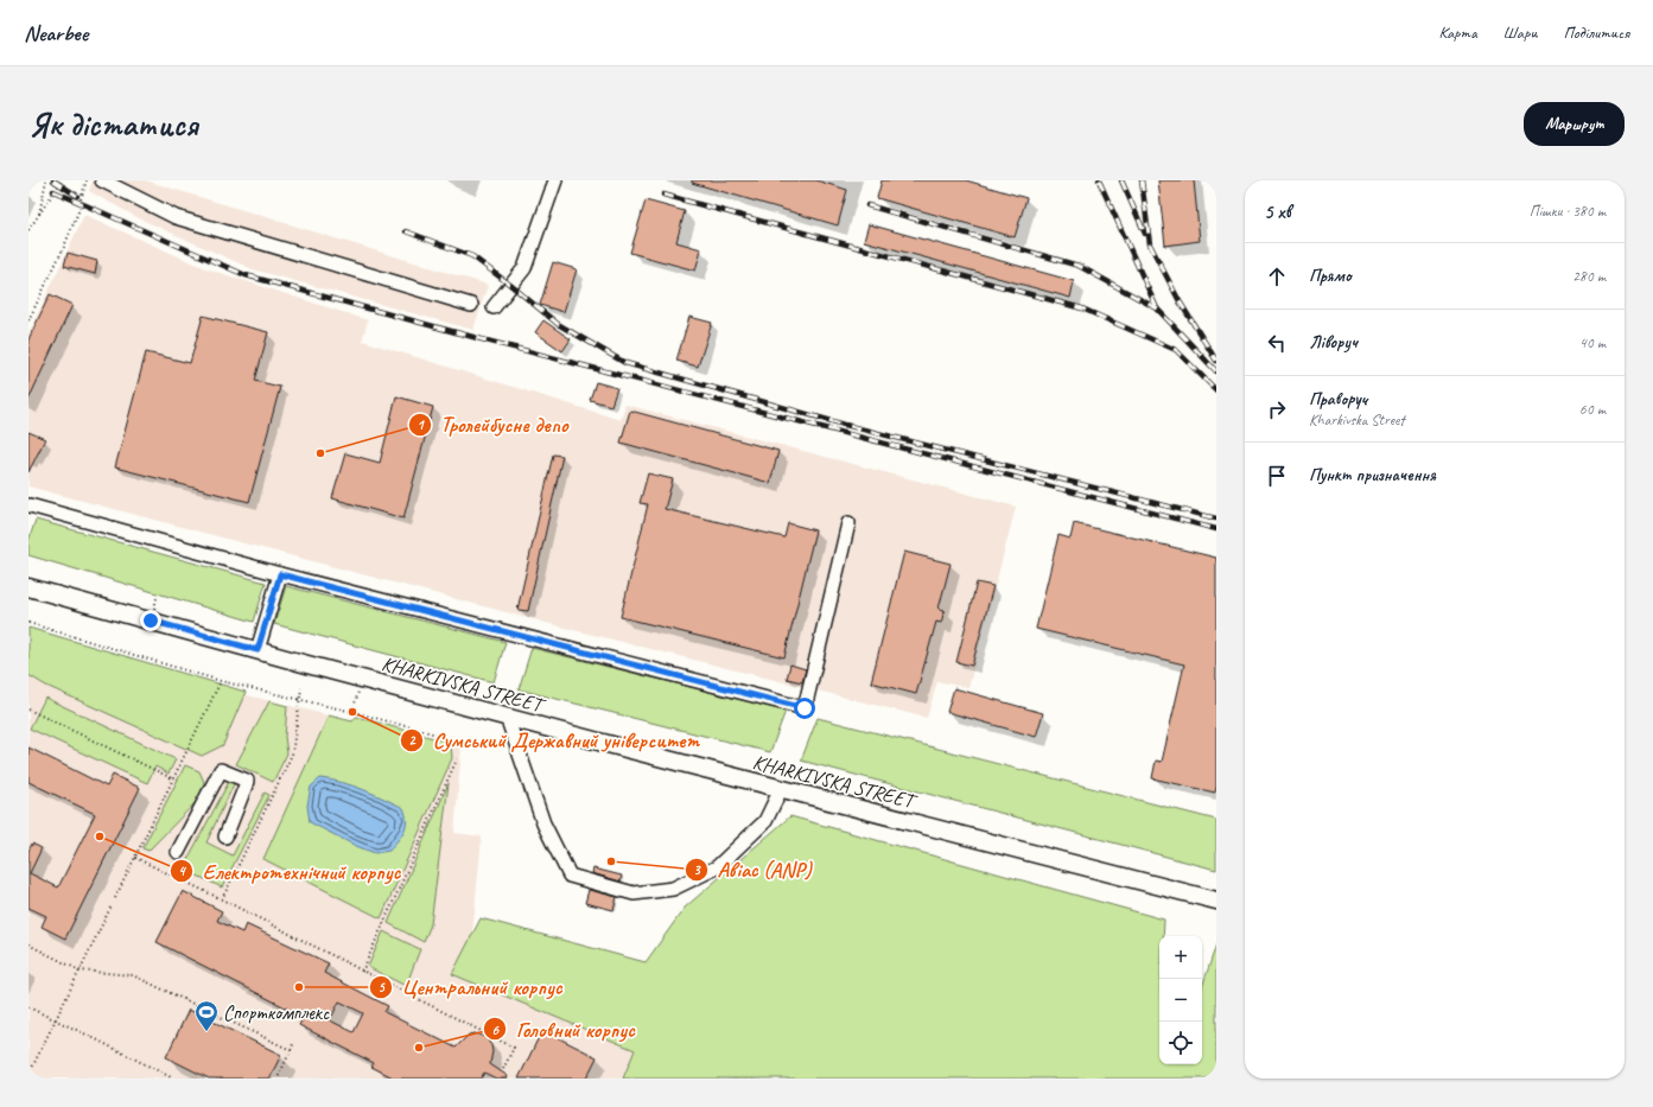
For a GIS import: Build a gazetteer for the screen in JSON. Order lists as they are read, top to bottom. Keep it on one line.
{"streets":{"main road":["KHARKIVSKA STREET"]},"places":{"other":["Тролейбусне депо","Сумський Державний університет","Електротехнічний корпус","Авіас (ANP)","Центральний корпус","Головний корпус"],"sports":["Спорткомплекс"]},"page":{"header":"Nearbee","nav":["Карта","Шари","Поділитися"],"buttons":"Маршрут","title":"Як дістатися","heading":["5 хв","Пішки · 380 m"],"list":[["Прямо","280 m"],["Ліворуч","40 m"],["Праворуч","Kharkivska Street","60 m"],"Пункт призначення"],"map_buttons":["+","−"]}}
